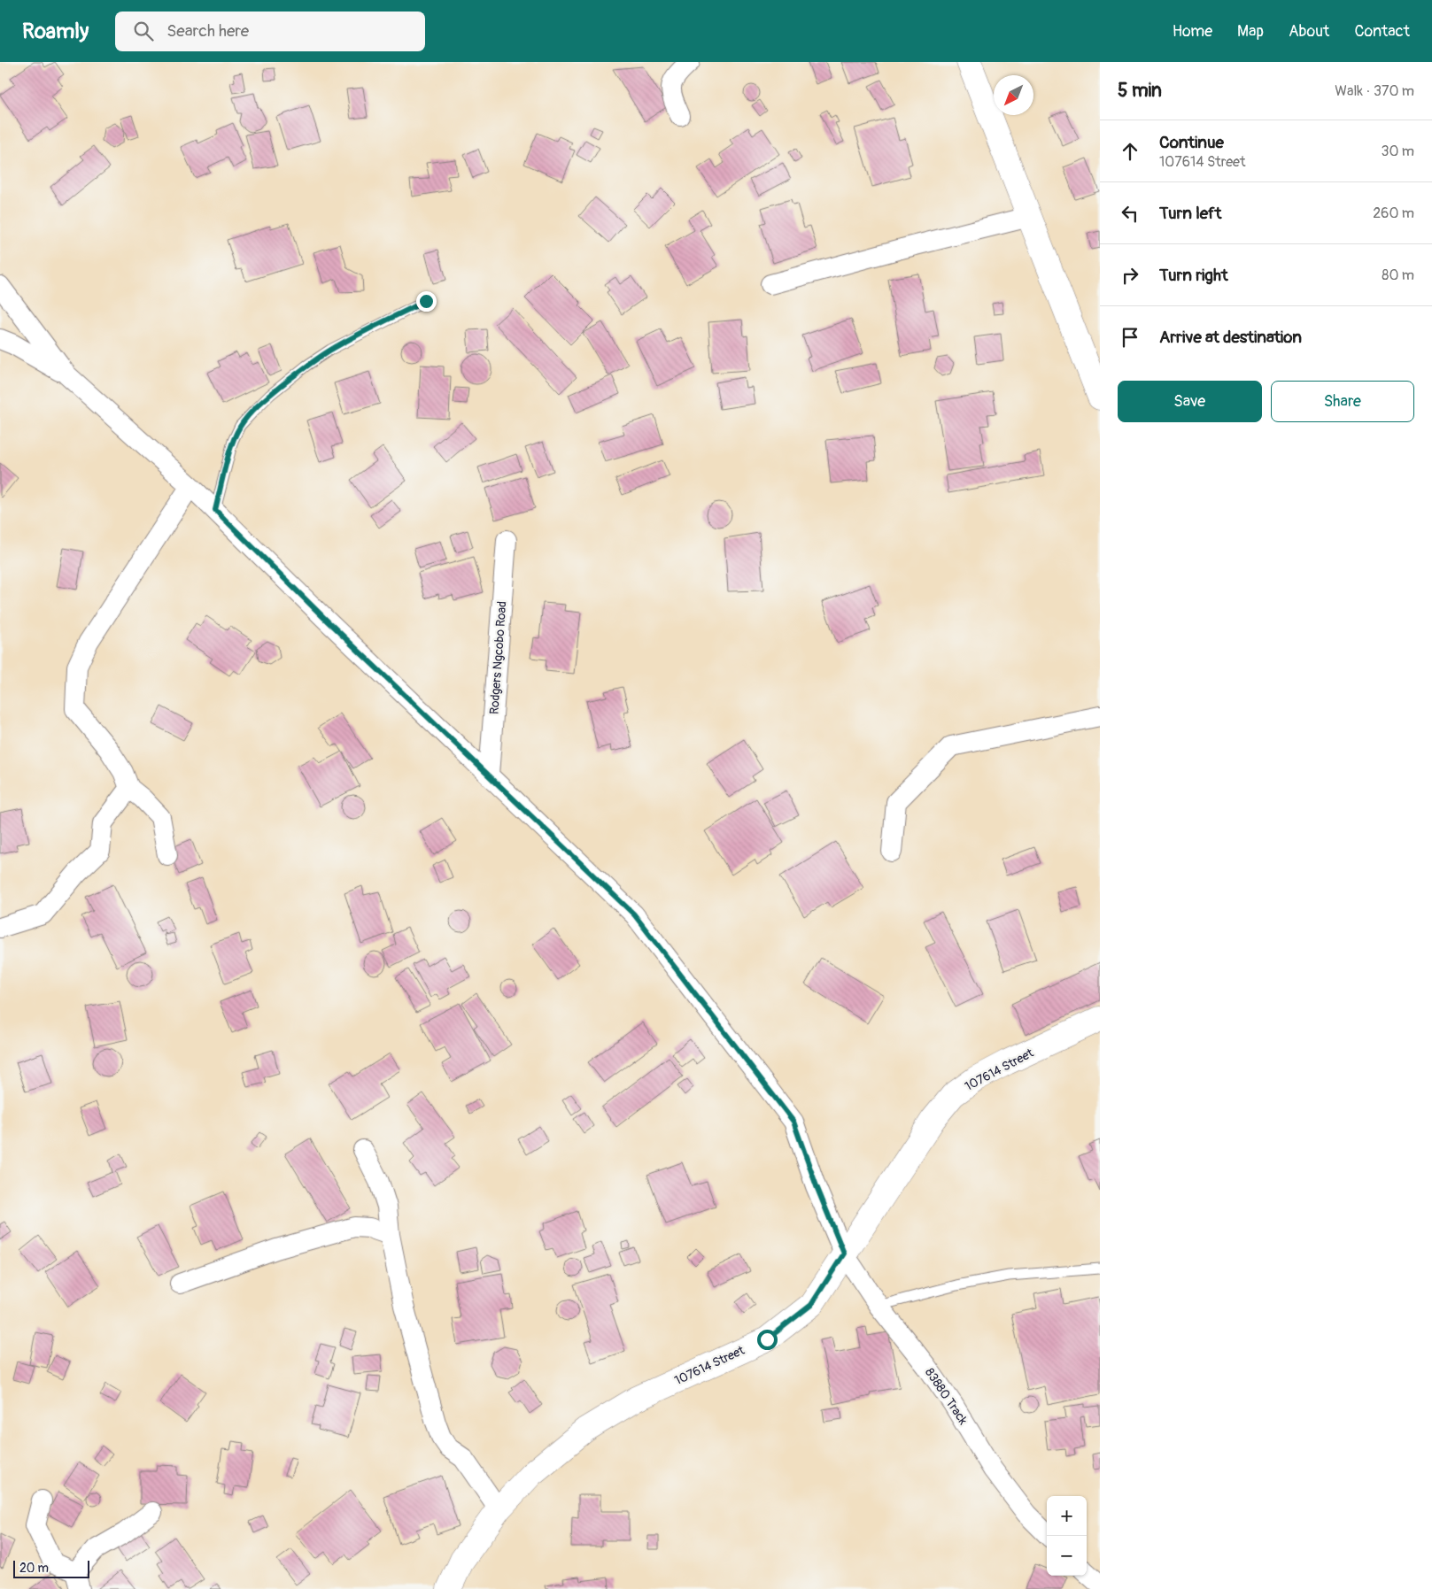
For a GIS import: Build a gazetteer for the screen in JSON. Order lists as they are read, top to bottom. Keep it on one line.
{"streets":{"street":["Rodgers Ngcobo Road","107614 Street","83880 Track"]},"crossings":[["Rodgers Ngcobo Road","83880 Track"],["107614 Street","83880 Track"]],"scale_bar":"20 m","north":"bottom left","page":{"header":"Roamly","search":"Search here","nav":["Home","Map","About","Contact"],"heading":["5 min","Walk · 370 m"],"list":[["Continue","107614 Street","30 m"],["Turn left","260 m"],["Turn right","80 m"],"Arrive at destination"],"buttons":["Save","Share"],"map_buttons":["+","−"],"scale":"20 m"}}
